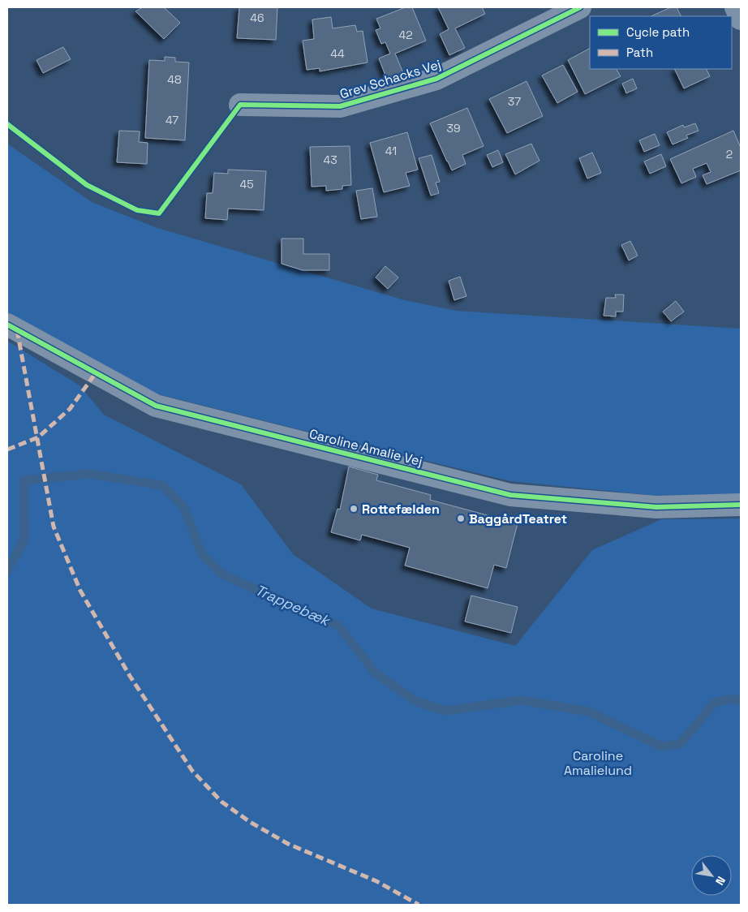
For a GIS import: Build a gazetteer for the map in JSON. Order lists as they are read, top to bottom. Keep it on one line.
{"streets":{"street":["Grev Schacks Vej","Caroline Amalie Vej"]},"water":["Trappebæk"],"parks":["Caroline Amalielund"],"places":["Rottefælden","BaggårdTeatret"],"house_numbers":["46","42","44","48","37","47","39","41","2","43","45"],"legend":["Cycle path","Path"],"north":"bottom right"}
